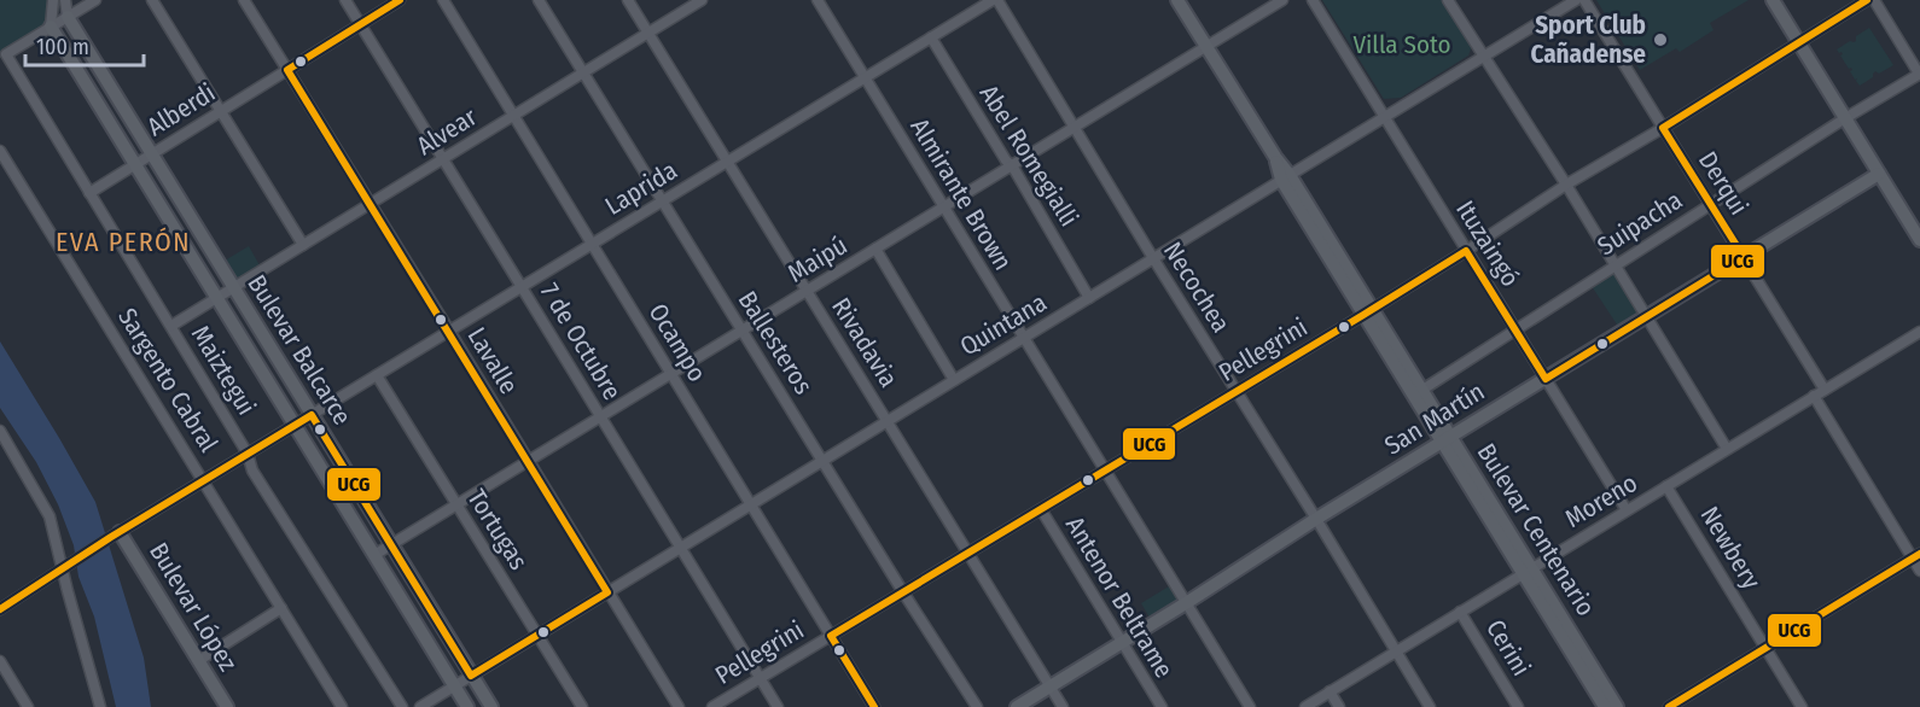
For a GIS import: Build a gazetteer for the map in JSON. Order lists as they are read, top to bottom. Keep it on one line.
{"streets":{"main road":["Bulevar Balcarce","San Martín","Bulevar Centenario","Bulevar López"],"street":["Alberdi","Alvear","Abel Romegialli","Derqui","Laprida","Almirante Brown","Suipacha","Ituzaingó","Maipú","Necochea","Quintana","7 de Octubre","Ocampo","Ballesteros","Rivadavia","Pellegrini","Lavalle","Maiztegui","Sargento Cabral","Moreno","Tortugas","Newbery","Antenor Beltrame","Cerini"]},"crossings":[["Alberdi","7 de Octubre"],["Alberdi","Bulevar Balcarce"],["Alberdi","Lavalle"],["Alberdi","Maiztegui"],["Alvear","7 de Octubre"],["Alvear","Ocampo"],["Alvear","Ballesteros"],["Alvear","Rivadavia"],["Alvear","Bulevar Balcarce"],["Alvear","Lavalle"],["Alvear","Maiztegui"],["Abel Romegialli","Laprida"],["Abel Romegialli","Maipú"],["Abel Romegialli","Quintana"],["Derqui","Suipacha"],["Derqui","Pellegrini"],["Derqui","San Martín"],["Derqui","Moreno"],["Laprida","Almirante Brown"],["Laprida","7 de Octubre"],["Laprida","Ocampo"],["Laprida","Ballesteros"],["Laprida","Rivadavia"],["Laprida","Bulevar Balcarce"],["Laprida","Lavalle"],["Laprida","Maiztegui"],["Laprida","Tortugas"],["Almirante Brown","Maipú"],["Almirante Brown","Quintana"],["Almirante Brown","Pellegrini"],["Almirante Brown","San Martín"],["Suipacha","Ituzaingó"],["Suipacha","Bulevar Centenario"],["Ituzaingó","Quintana"],["Ituzaingó","Pellegrini"],["Ituzaingó","San Martín"],["Ituzaingó","Moreno"],["Maipú","Necochea"],["Maipú","7 de Octubre"],["Maipú","Ocampo"],["Maipú","Ballesteros"],["Maipú","Rivadavia"],["Maipú","Bulevar Balcarce"],["Maipú","Lavalle"],["Maipú","Tortugas"],["Maipú","Bulevar Centenario"],["Necochea","Quintana"],["Necochea","Pellegrini"],["Necochea","San Martín"],["Necochea","Moreno"],["Quintana","7 de Octubre"],["Quintana","Ocampo"],["Quintana","Ballesteros"],["Quintana","Rivadavia"],["Quintana","Bulevar Balcarce"],["Quintana","Lavalle"],["Quintana","Tortugas"],["Quintana","Bulevar Centenario"],["7 de Octubre","Pellegrini"],["Ocampo","Pellegrini"],["Ballesteros","Pellegrini"],["Rivadavia","Pellegrini"],["Rivadavia","San Martín"],["Bulevar Balcarce","Maiztegui"],["Pellegrini","Bulevar Centenario"],["Pellegrini","Antenor Beltrame"],["San Martín","Bulevar Centenario"],["San Martín","Antenor Beltrame"],["Moreno","Bulevar Centenario"],["Moreno","Newbery"],["Moreno","Cerini"]],"districts":["EVA PERÓN"],"parks":["Villa Soto"],"places":["Sport Club Cañadense"],"lines":["transit line UCG"],"scale_bar":"100 m"}
